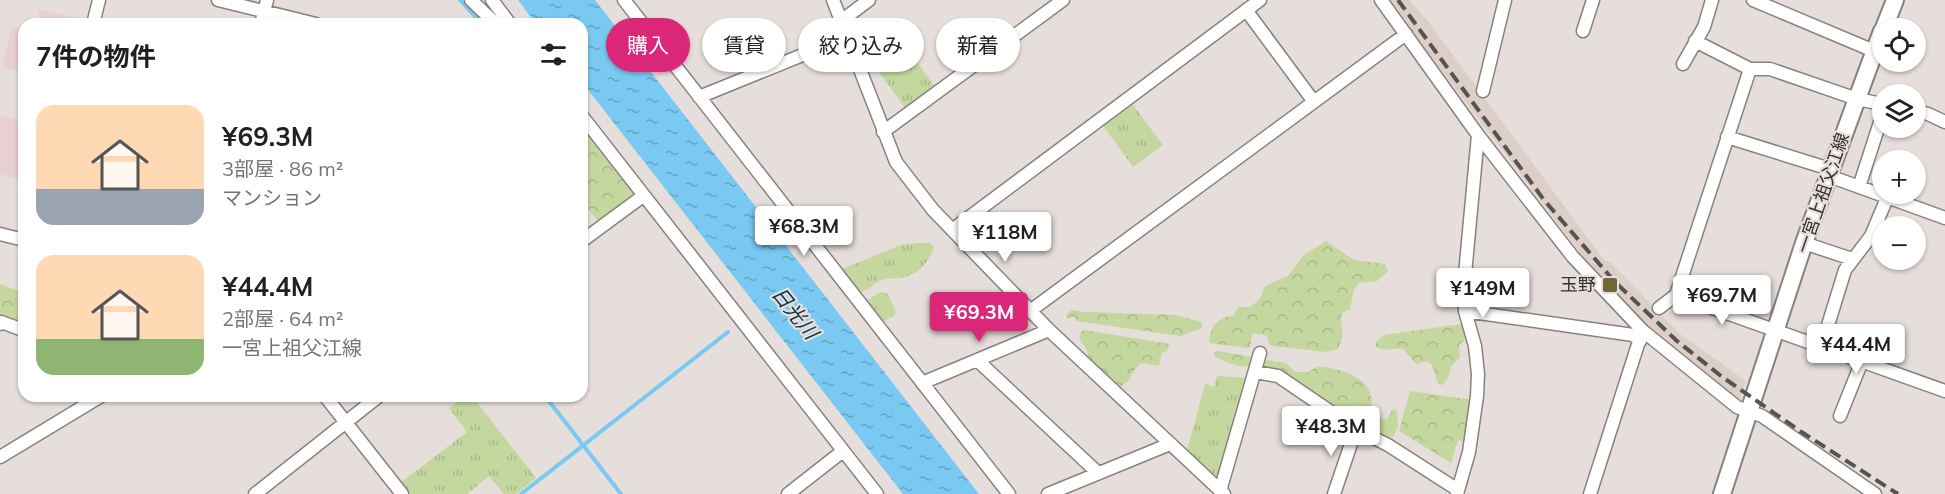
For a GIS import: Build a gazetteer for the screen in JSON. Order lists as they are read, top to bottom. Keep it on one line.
{"streets":{"main road":["一宮上祖父江線"]},"water":["日光川"],"places":{"transit":["玉野"]},"page":{"map_buttons":["+","−"],"chip":["購入","賃貸","絞り込み","新着"],"heading":"7件の物件","list":[{"name":"¥69.3M","note":"3部屋 · 86 m² · マンション"},{"name":"¥44.4M","note":"2部屋 · 64 m² · 一宮上祖父江線"}],"price":["¥68.3M","¥118M","¥149M","¥69.7M","¥69.3M","¥44.4M","¥48.3M"]}}
